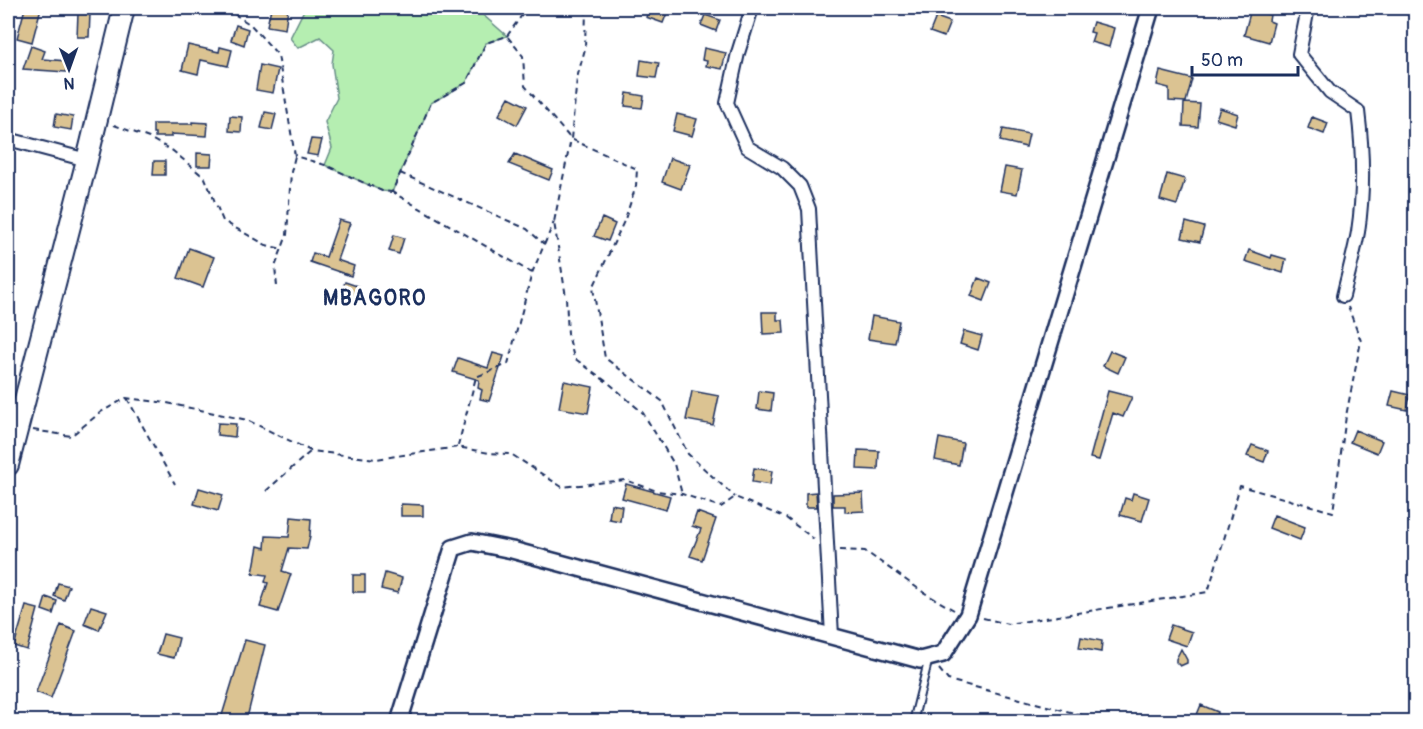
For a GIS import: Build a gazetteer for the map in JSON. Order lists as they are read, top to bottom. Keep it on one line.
{"districts":["MBAGORO"],"scale_bar":"50 m","north":"bottom"}
